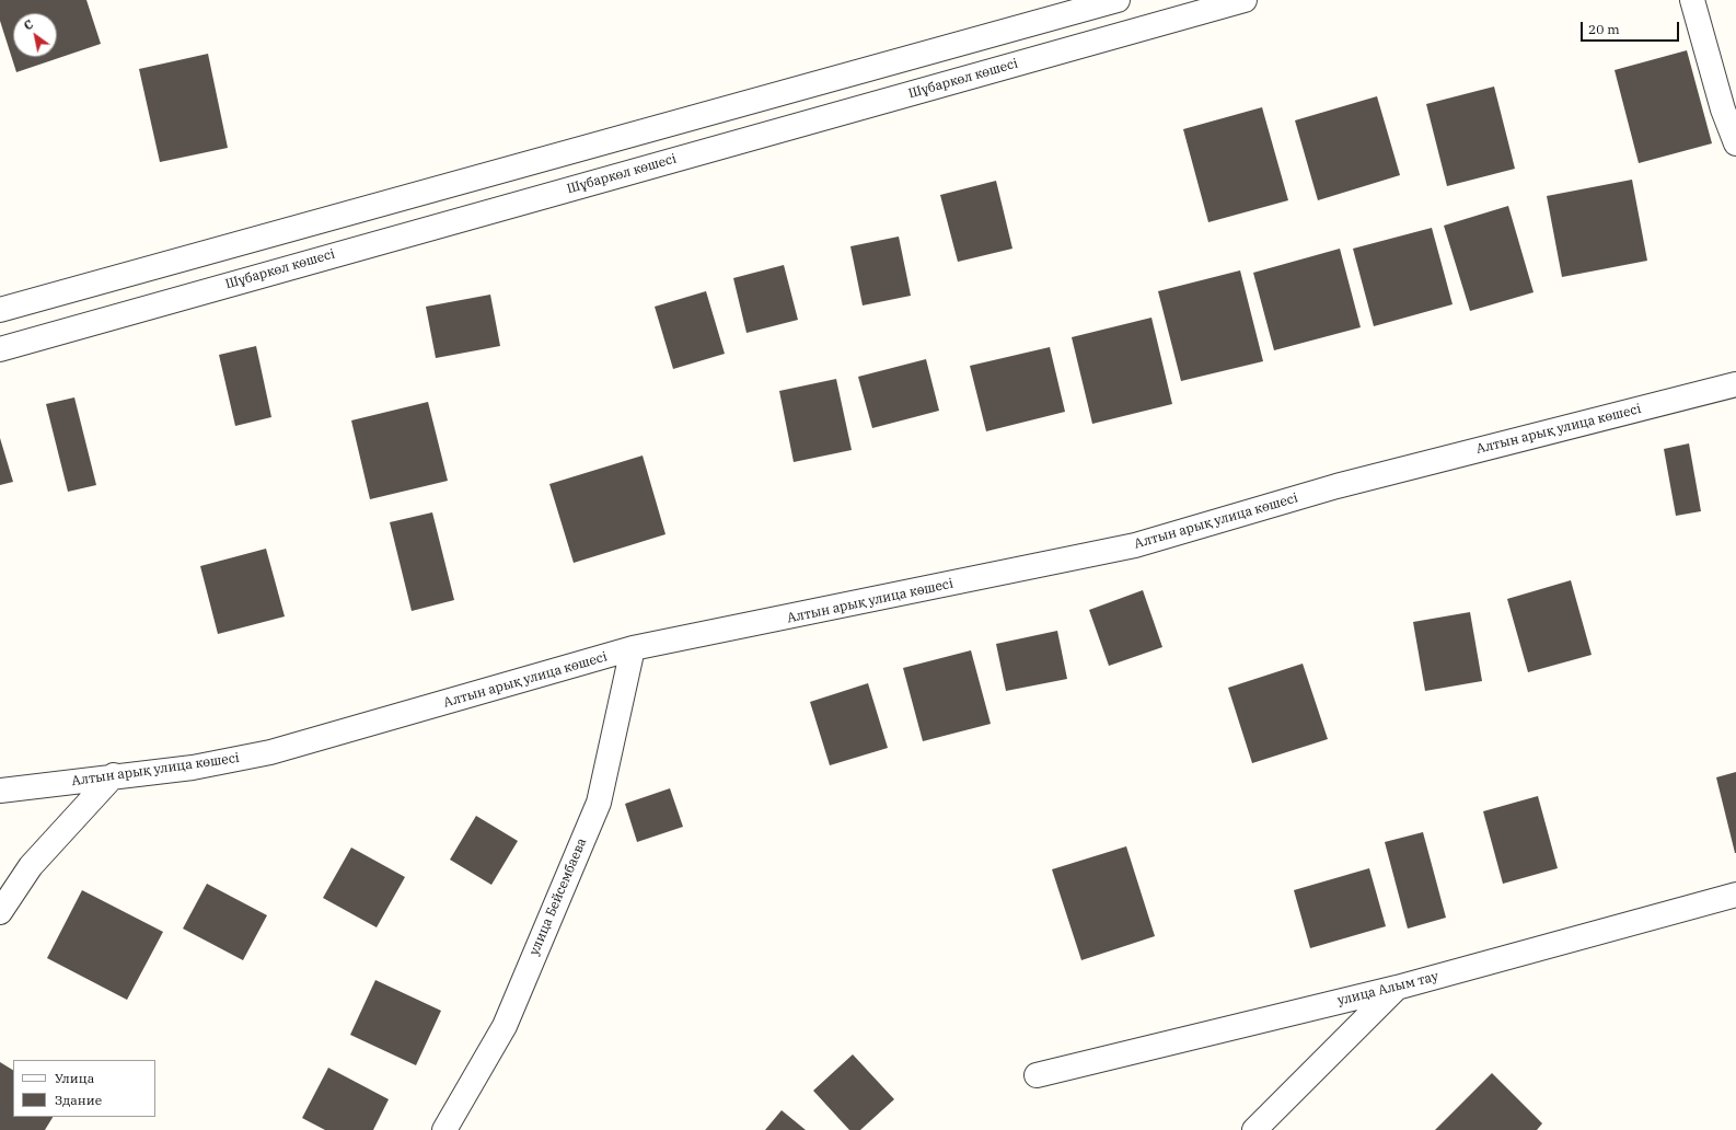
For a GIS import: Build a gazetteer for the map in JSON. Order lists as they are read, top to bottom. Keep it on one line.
{"streets":{"street":["Шұбаркөл көшесі","Алтын арық улица көшесі","улица Бейсембаева","улица Алым тау"]},"crossings":[["Алтын арық улица көшесі","улица Бейсембаева"]],"legend":["Улица","Здание"],"scale_bar":"20 m","north":"top left"}
